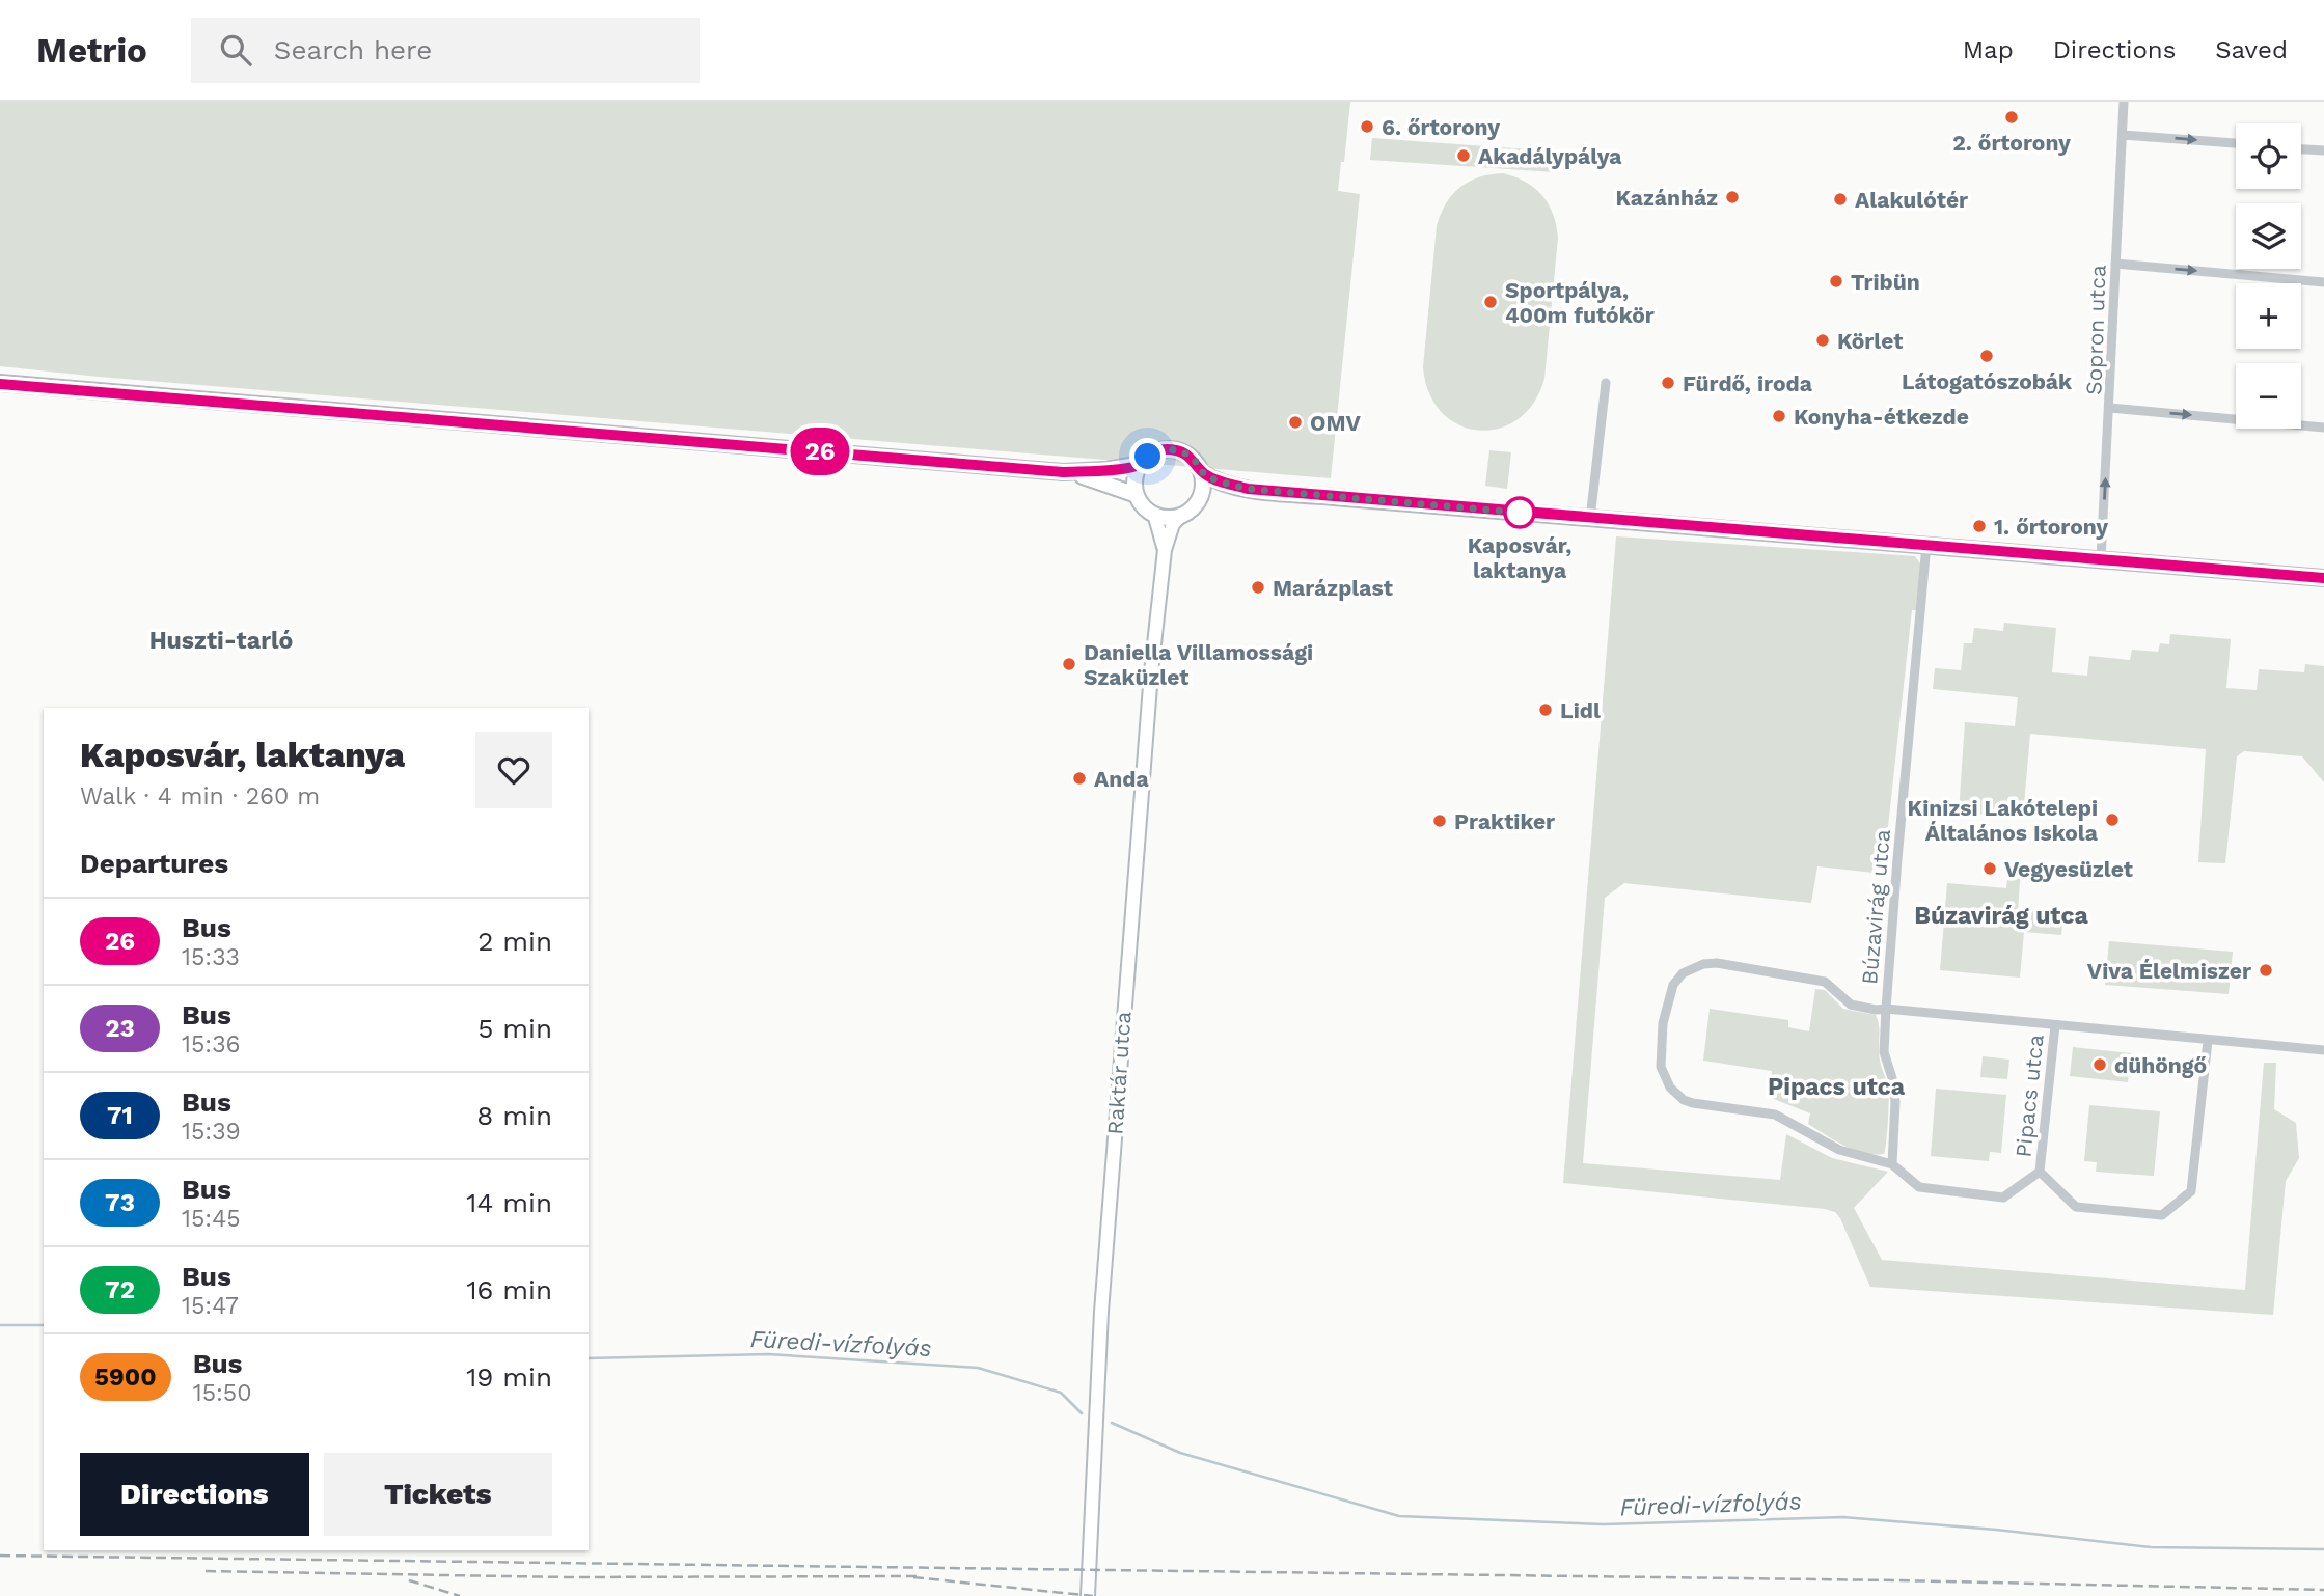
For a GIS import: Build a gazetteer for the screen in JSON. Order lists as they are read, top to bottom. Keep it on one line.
{"streets":{"street":["Sopron utca","Búzavirág utca","Raktár utca","Pipacs utca"]},"crossings":[["Búzavirág utca","Pipacs utca"]],"districts":["Huszti-tarló","Búzavirág utca","Pipacs utca"],"water":["Füredi-vízfolyás"],"places":["2. őrtorony","6. őrtorony","Akadálypálya","Kazánház","Alakulótér","Tribün","Sportpálya, 400m futókör","Körlet","Látogatószobák","Fürdő, iroda","Konyha-étkezde","OMV","Kaposvár, laktanya","1. őrtorony","Marázplast","Daniella Villamossági Szaküzlet","Lidl","Anda","Kinizsi Lakótelepi Általános Iskola","Praktiker","Vegyesüzlet","Viva Élelmiszer","dühöngő"],"lines":["bus line 26"],"page":{"header":"Metrio","search":"Search here","nav":["Map","Directions","Saved"],"on_map":"26","map_buttons":["+","−"],"heading":[["Kaposvár, laktanya","Walk · 4 min · 260 m"],"Departures"],"list":[{"mark":"26","name":"Bus","note":"15:33","value":"2 min"},{"mark":"23","name":"Bus","note":"15:36","value":"5 min"},{"mark":"71","name":"Bus","note":"15:39","value":"8 min"},{"mark":"73","name":"Bus","note":"15:45","value":"14 min"},{"mark":"72","name":"Bus","note":"15:47","value":"16 min"},{"mark":"5900","name":"Bus","note":"15:50","value":"19 min"}],"buttons":["Directions","Tickets"]}}
